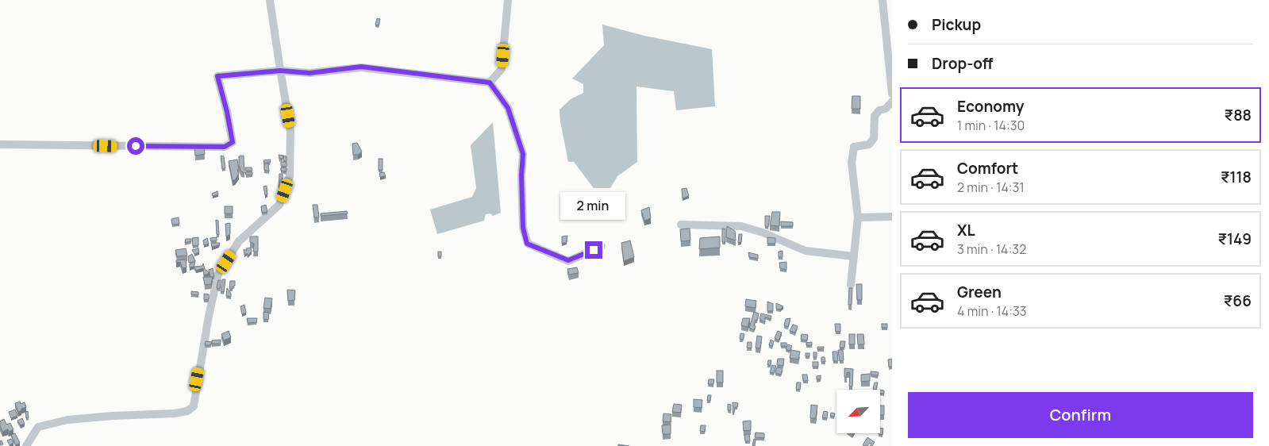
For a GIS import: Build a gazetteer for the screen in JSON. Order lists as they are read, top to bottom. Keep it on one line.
{"north":"bottom left","page":{"banner":["Pickup","Drop-off"],"list":[{"name":"Economy","note":"1 min · 14:30","value":"₹88"},{"name":"Comfort","note":"2 min · 14:31","value":"₹118"},{"name":"XL","note":"3 min · 14:32","value":"₹149"},{"name":"Green","note":"4 min · 14:33","value":"₹66"}],"bubble":"2 min","buttons":"Confirm"}}
